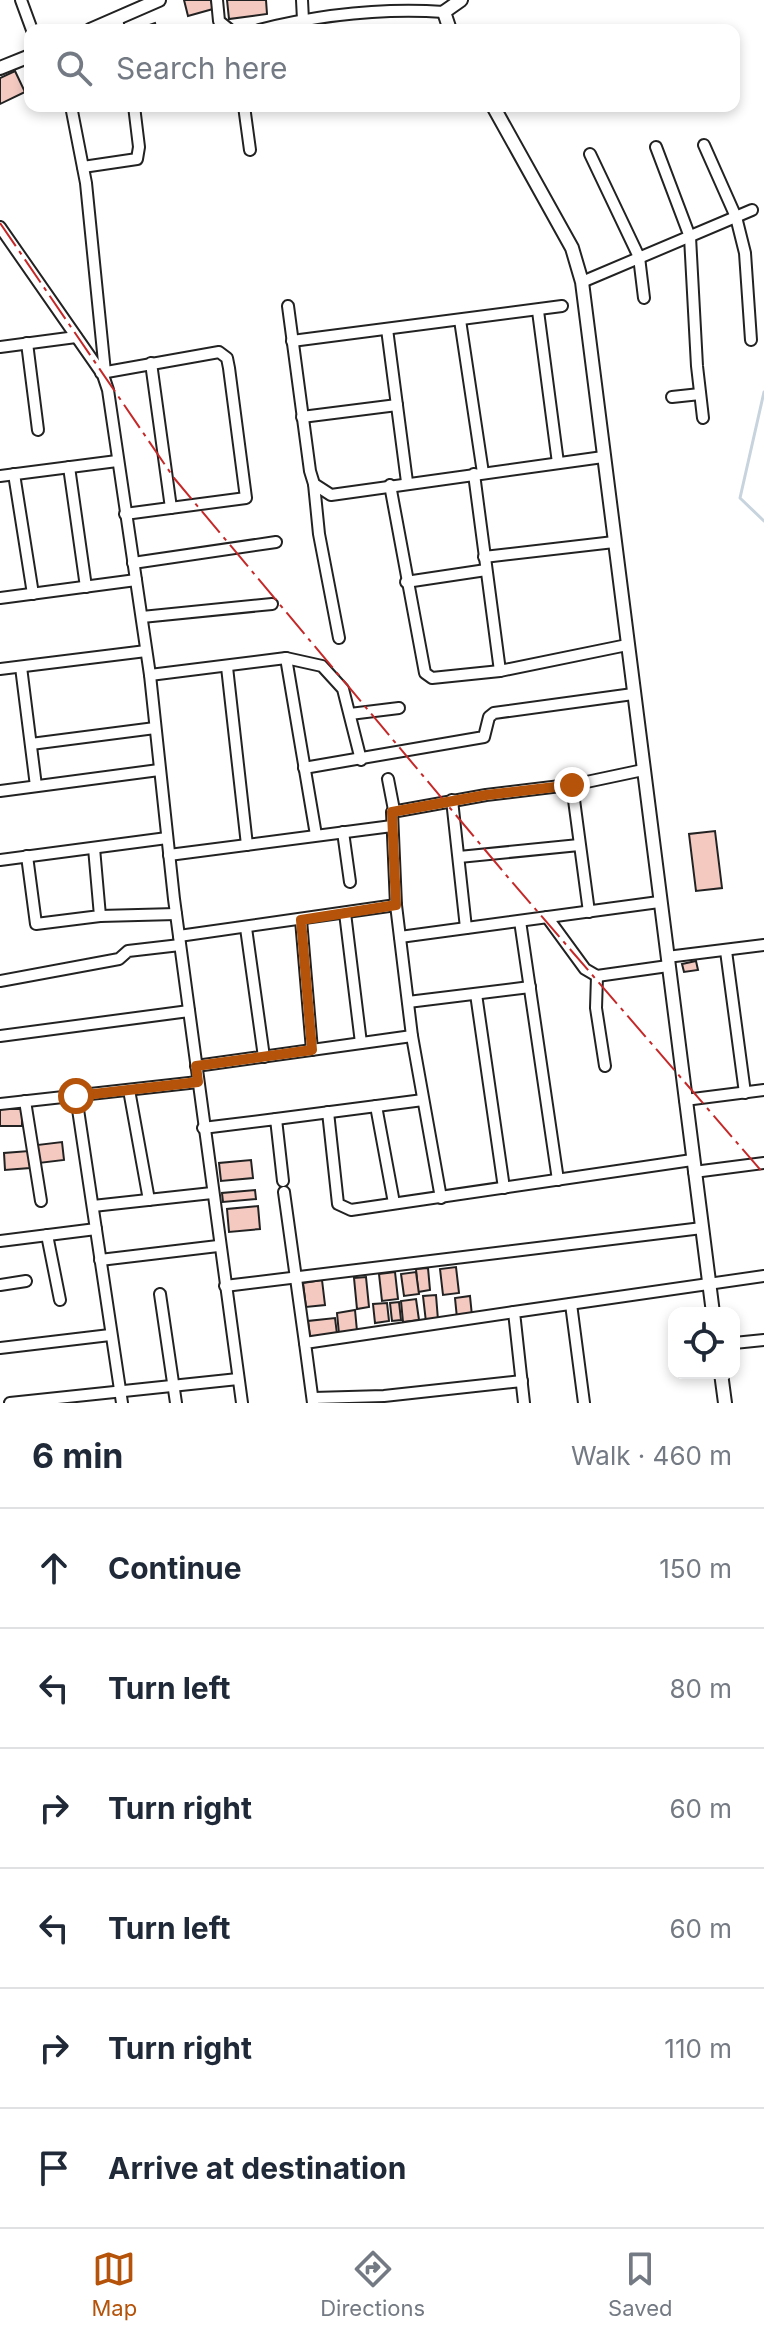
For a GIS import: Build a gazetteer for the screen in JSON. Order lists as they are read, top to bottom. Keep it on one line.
{"page":{"search":"Search here","heading":["6 min","Walk · 460 m"],"list":[["Continue","150 m"],["Turn left","80 m"],["Turn right","60 m"],["Turn left","60 m"],["Turn right","110 m"],"Arrive at destination"],"nav":["Map","Directions","Saved"]}}
